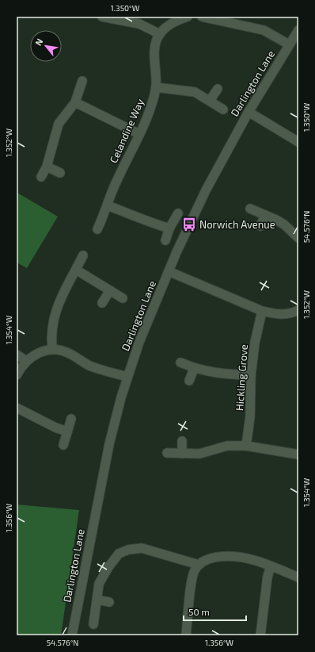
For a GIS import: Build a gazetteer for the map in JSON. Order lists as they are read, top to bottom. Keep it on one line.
{"streets":{"street":["Darlington Lane","Celandine Way","Hickling Grove"]},"places":{"bus stop":["Norwich Avenue"]},"scale_bar":"50 m","north":"top left","coordinates":["1.350°W","1.352°W","54.576°N","1.354°W","1.356°W"]}
